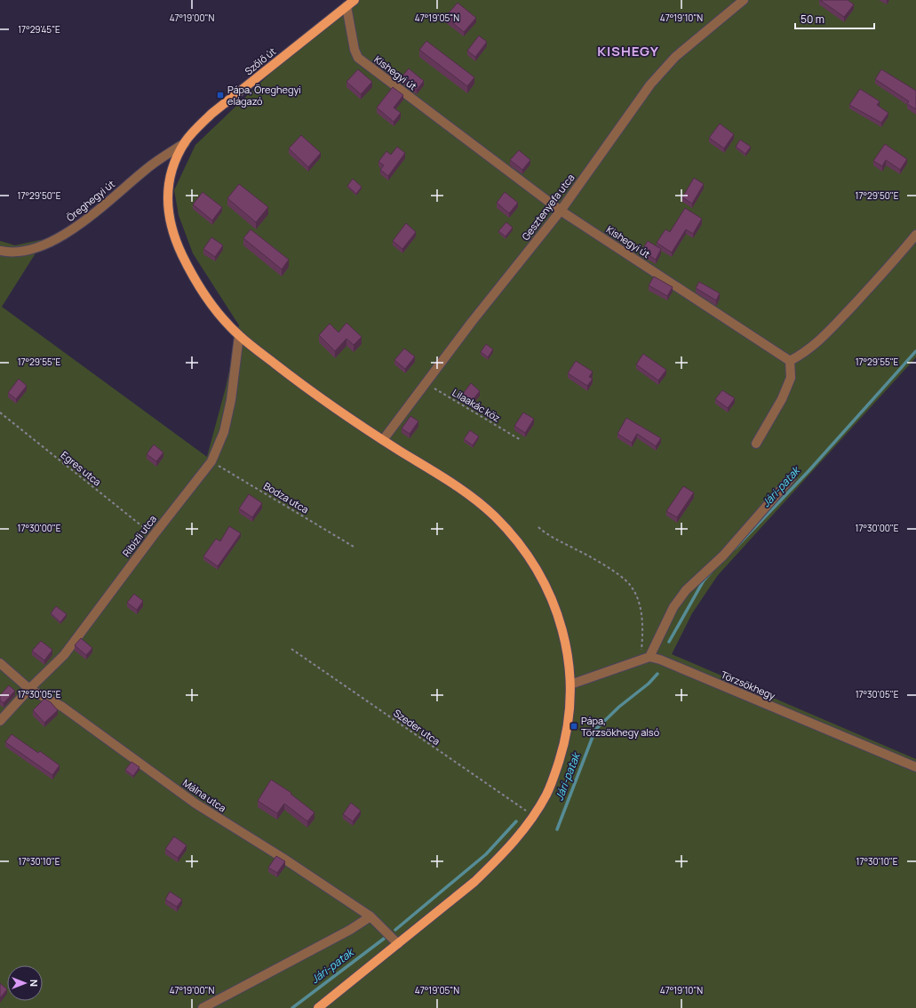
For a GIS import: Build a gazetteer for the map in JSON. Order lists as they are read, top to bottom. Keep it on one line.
{"streets":{"main road":["Szőlő út"],"street":["Kishegyi út","Öreghegyi út","Gesztenyefa utca","Ribizli utca","Törzsökhegy","Málna utca"],"path":["Lilaakác köz","Egres utca","Bodza utca","Szeder utca"]},"crossings":[["Szőlő út","Kishegyi út"],["Szőlő út","Öreghegyi út"],["Szőlő út","Gesztenyefa utca"],["Szőlő út","Ribizli utca"],["Szőlő út","Szeder utca"],["Szőlő út","Málna utca"],["Kishegyi út","Gesztenyefa utca"],["Gesztenyefa utca","Lilaakác köz"],["Egres utca","Ribizli utca"],["Bodza utca","Ribizli utca"],["Ribizli utca","Málna utca"]],"districts":["KISHEGY"],"water":["Jári-patak"],"places":{"transit":["Pápa, Öreghegyi elágazó","Pápa, Törzsökhegy alsó"]},"scale_bar":"50 m","north":"right","coordinates":["47°19'00\"N","47°19'05\"N","47°19'10\"N","17°29'45\"E","17°29'50\"E","17°29'55\"E","17°30'00\"E","17°30'05\"E","17°30'10\"E"]}
